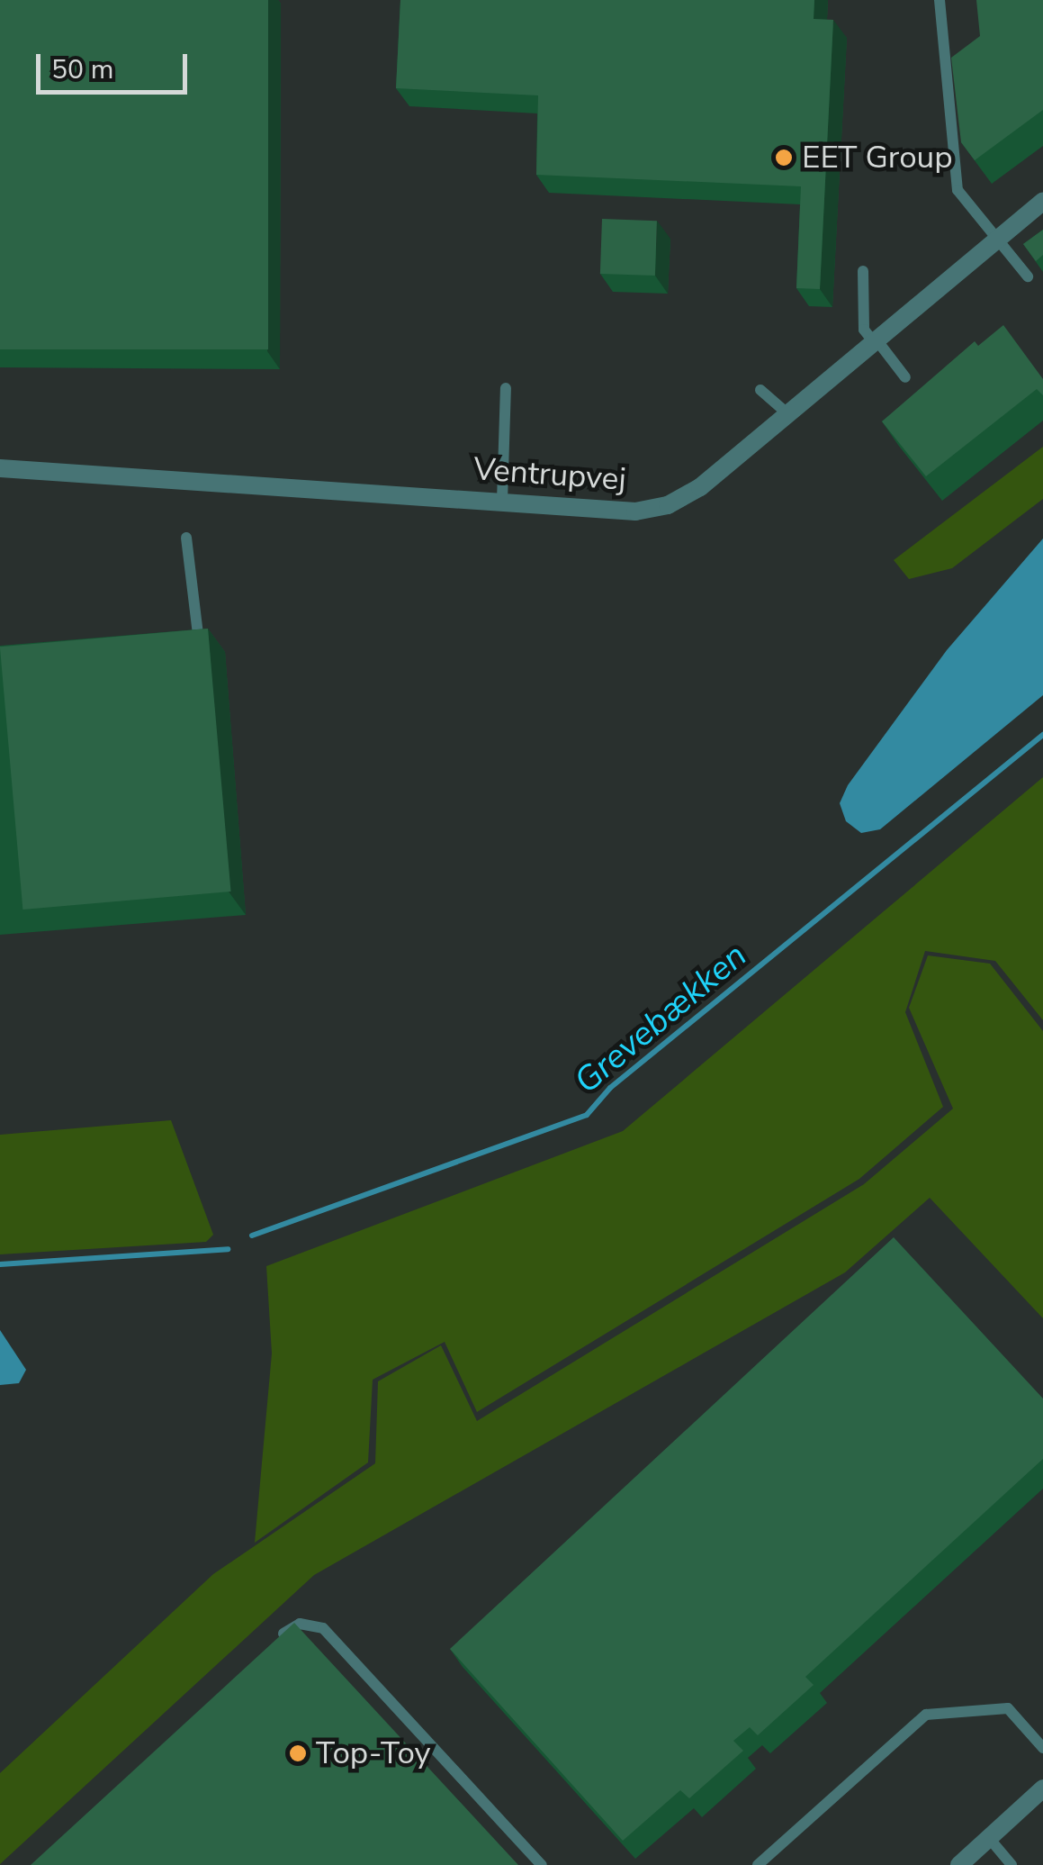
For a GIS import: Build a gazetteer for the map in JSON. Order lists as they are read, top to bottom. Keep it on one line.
{"streets":{"street":["Ventrupvej"]},"water":["Grevebækken"],"places":["EET Group","Top-Toy"],"scale_bar":"50 m"}
